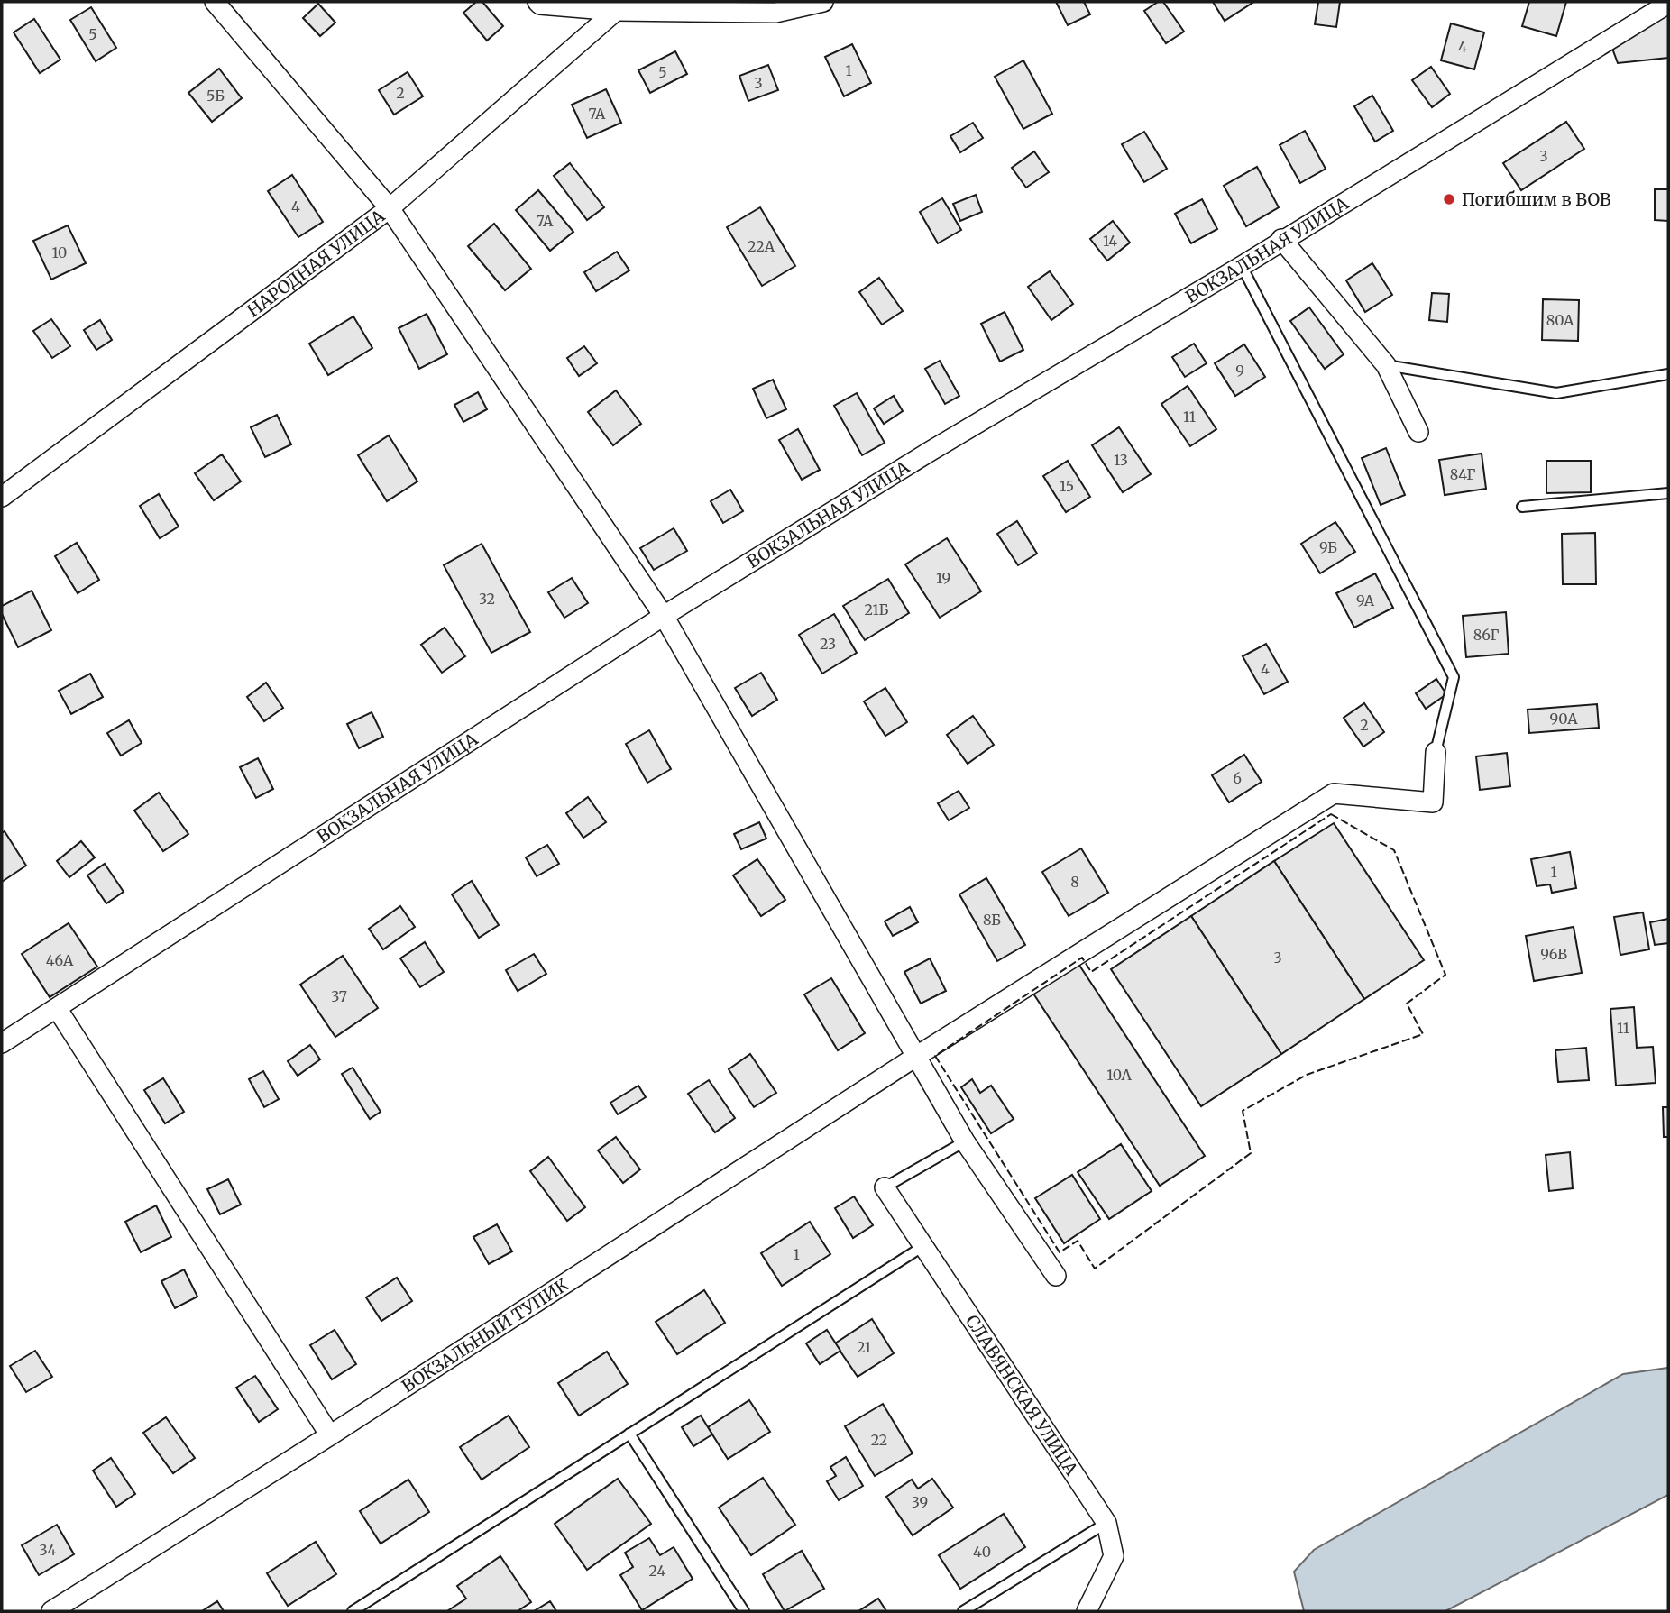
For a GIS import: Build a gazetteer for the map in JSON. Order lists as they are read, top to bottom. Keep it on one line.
{"streets":{"street":["ВОКЗАЛЬНАЯ УЛИЦА","НАРОДНАЯ УЛИЦА","ВОКЗАЛЬНЫЙ ТУПИК","СЛАВЯНСКАЯ УЛИЦА"]},"places":["Погибшим в ВОВ"],"house_numbers":["5","4","1","5","3","2","5Б","7А","3","4","7А","14","22А","10","80А","9","11","13","84Г","15","9Б","19","32","9А","21Б","86Г","23","4","90А","2","6","1","8","8Б","96В","3","46А","37","11","10А","1","21","22","39","34","40","24"]}
